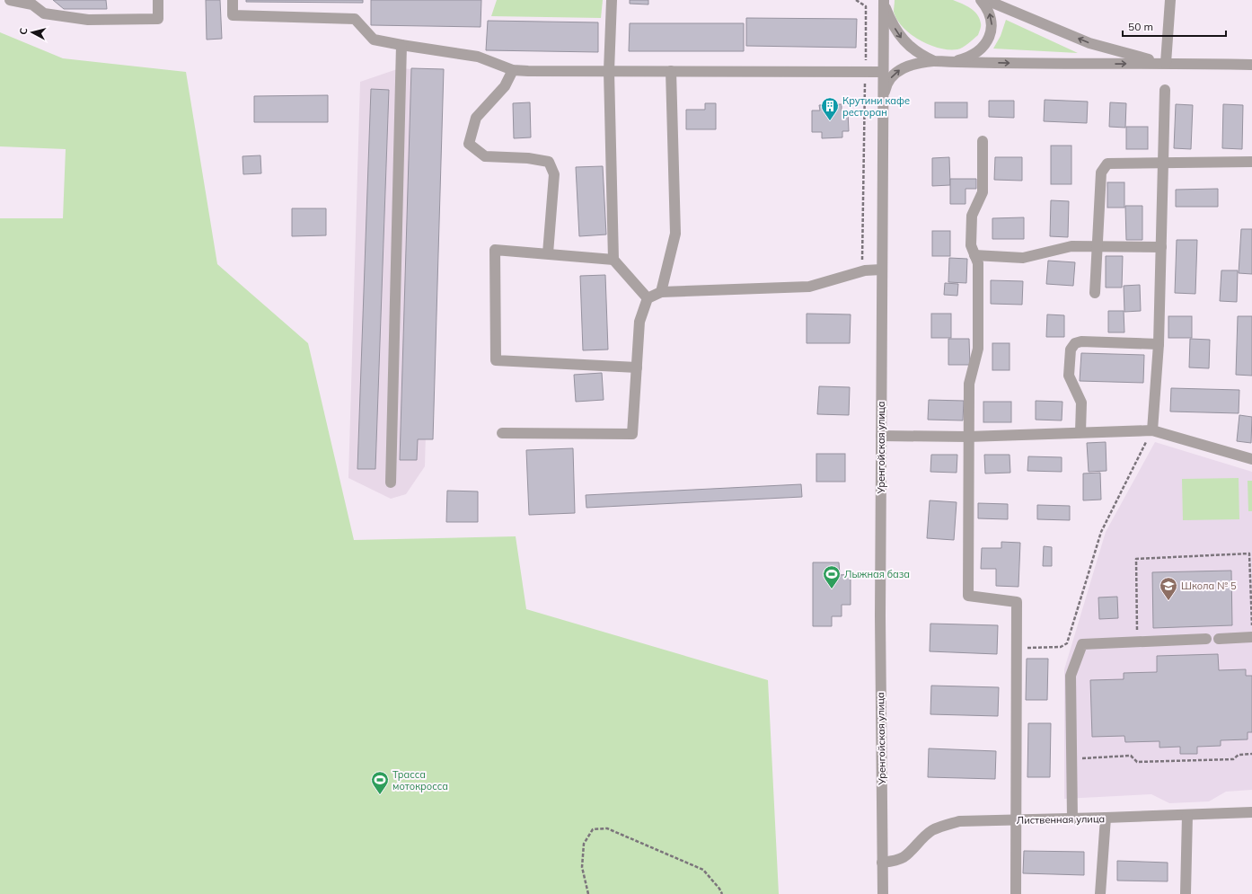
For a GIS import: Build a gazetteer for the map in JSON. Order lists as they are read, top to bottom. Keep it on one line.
{"streets":{"street":["Уренгойская улица","Лиственная улица"]},"crossings":[["Уренгойская улица","Лиственная улица"]],"places":{"building":["Крутини кафе ресторан"],"sports":["Лыжная база","Трасса мотокросса"],"school or university":["Школа № 5"]},"scale_bar":"50 m","north":"left"}
